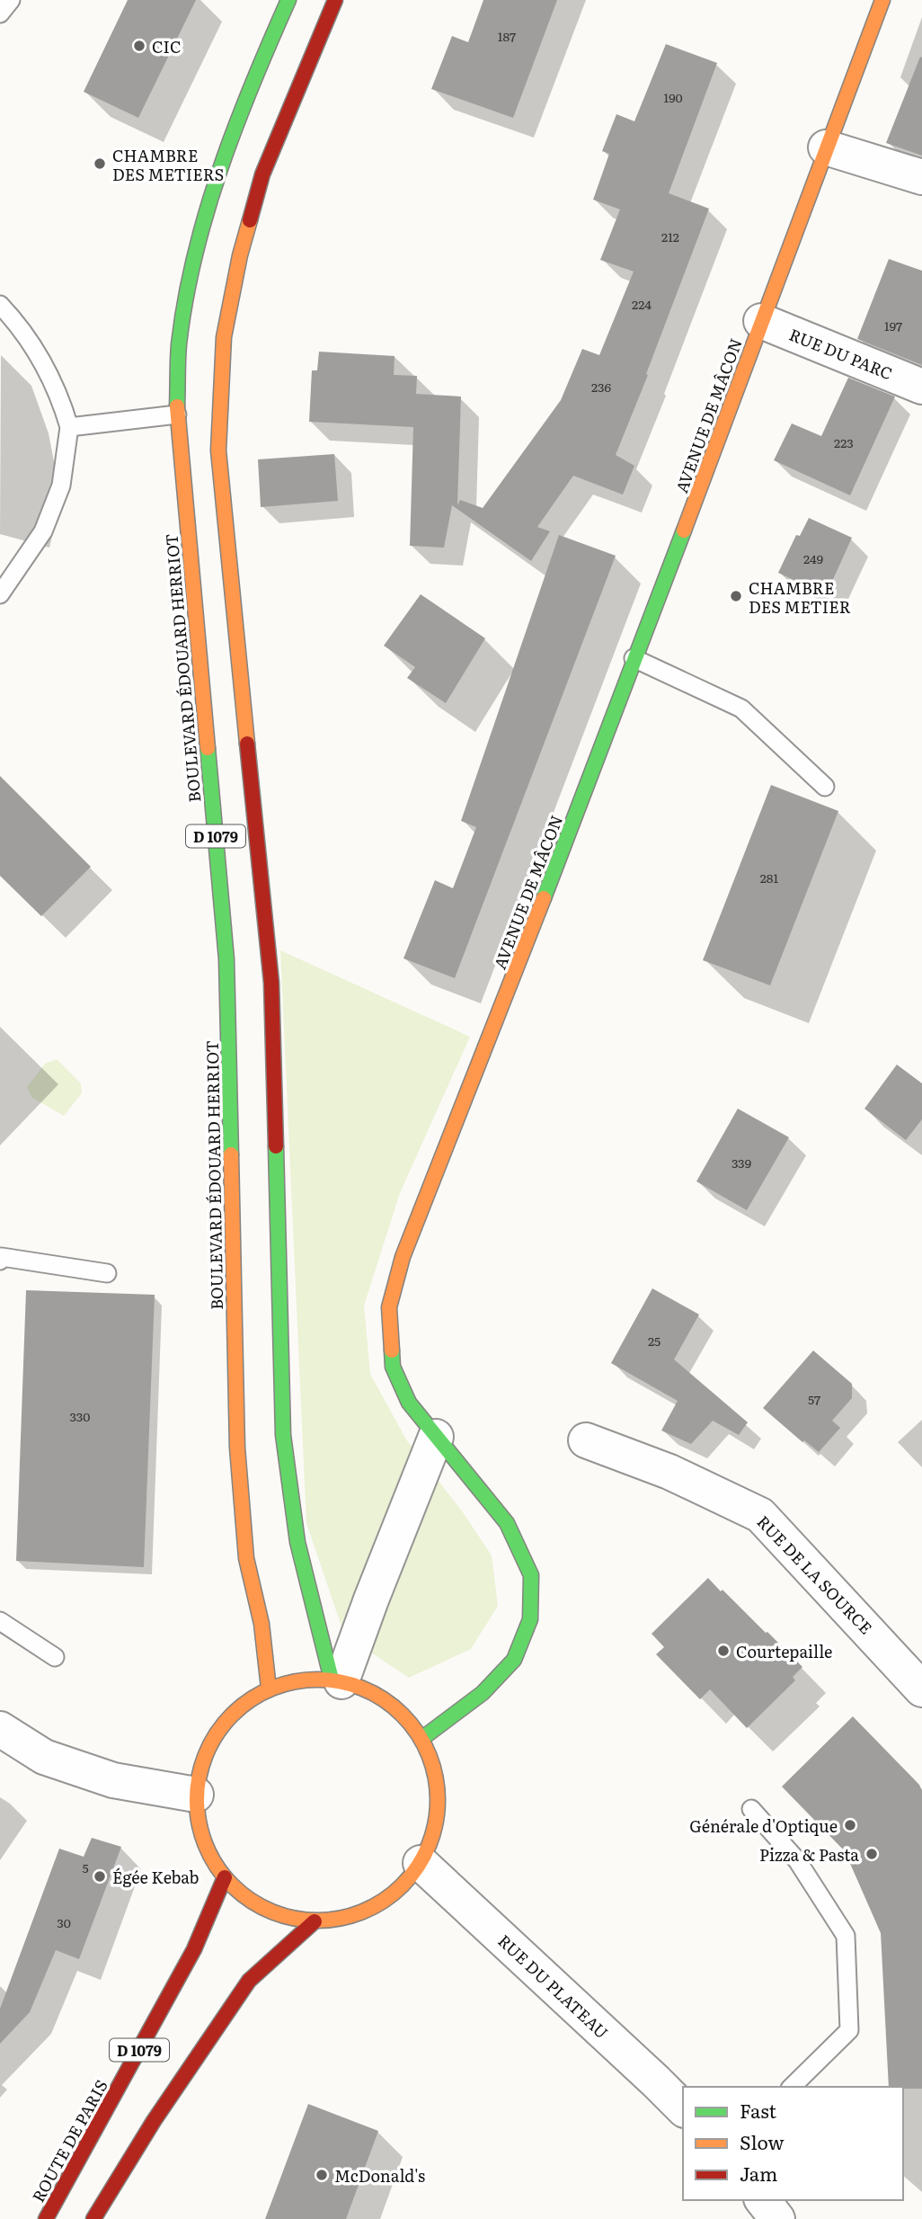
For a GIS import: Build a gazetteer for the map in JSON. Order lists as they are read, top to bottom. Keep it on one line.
{"streets":{"main road":["AVENUE DE MÂCON","BOULEVARD ÉDOUARD HERRIOT","D 1079","ROUTE DE PARIS"],"street":["RUE DU PARC","RUE DE LA SOURCE","RUE DU PLATEAU"]},"crossings":[["RUE DU PARC","AVENUE DE MÂCON"]],"places":["CIC","CHAMBRE DES METIERS","CHAMBRE DES METIER","Courtepaille","Générale d'Optique","Pizza & Pasta","Égée Kebab","McDonald's"],"house_numbers":["187","190","212","224","197","236","223","249","281","339","25","57","330","5","30"],"legend":["Fast","Slow","Jam"]}
